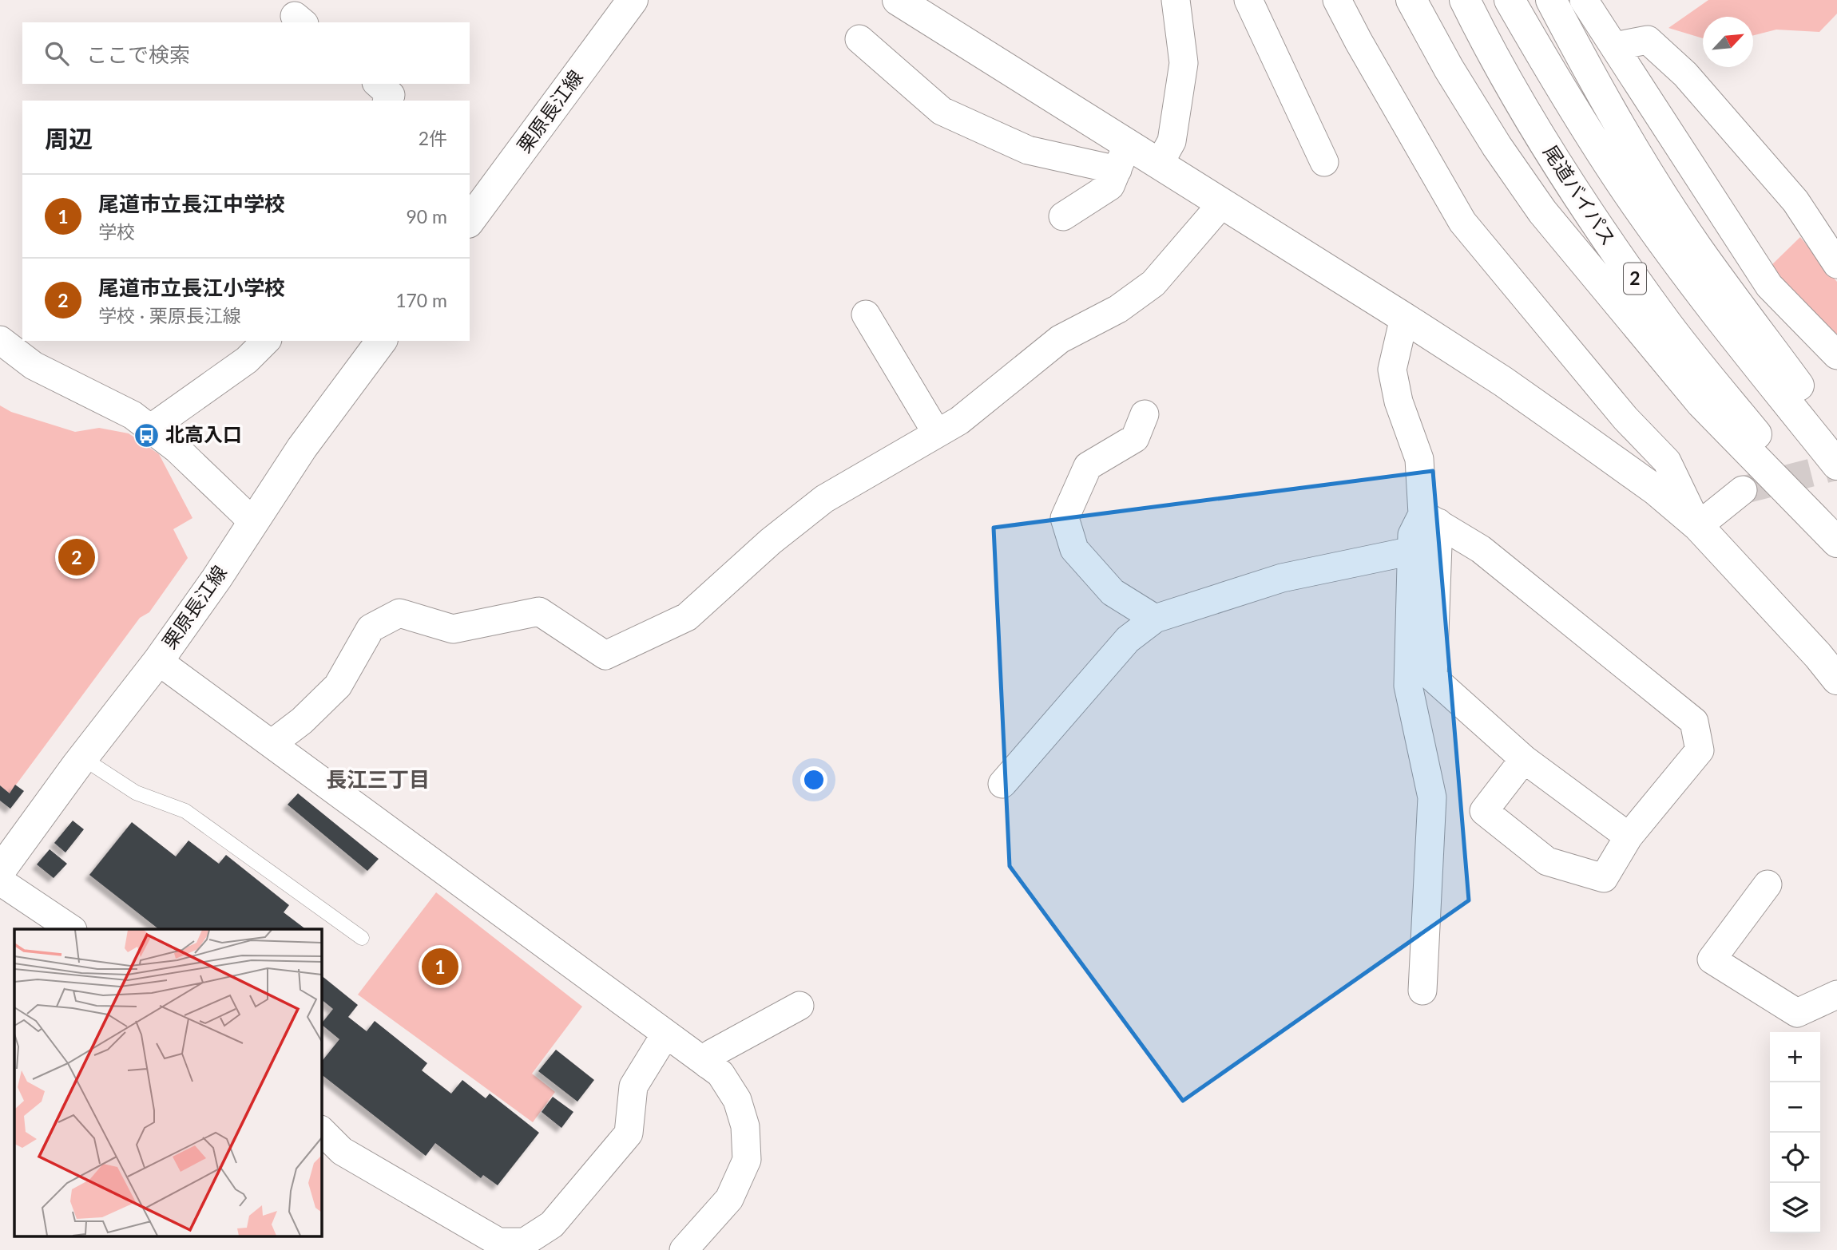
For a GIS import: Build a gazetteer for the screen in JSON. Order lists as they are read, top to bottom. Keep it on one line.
{"streets":{"main road":["栗原長江線","尾道バイパス","2"]},"districts":["長江三丁目"],"places":{"bus stop":["北高入口"]},"north":"top right","page":{"search":"ここで検索","heading":["周辺","2件"],"list":[{"mark":"1","name":"尾道市立長江中学校","note":"学校","value":"90 m"},{"mark":"2","name":"尾道市立長江小学校","note":"学校 · 栗原長江線","value":"170 m"}],"pins":["2","1"],"map_buttons":["+","−"]}}
